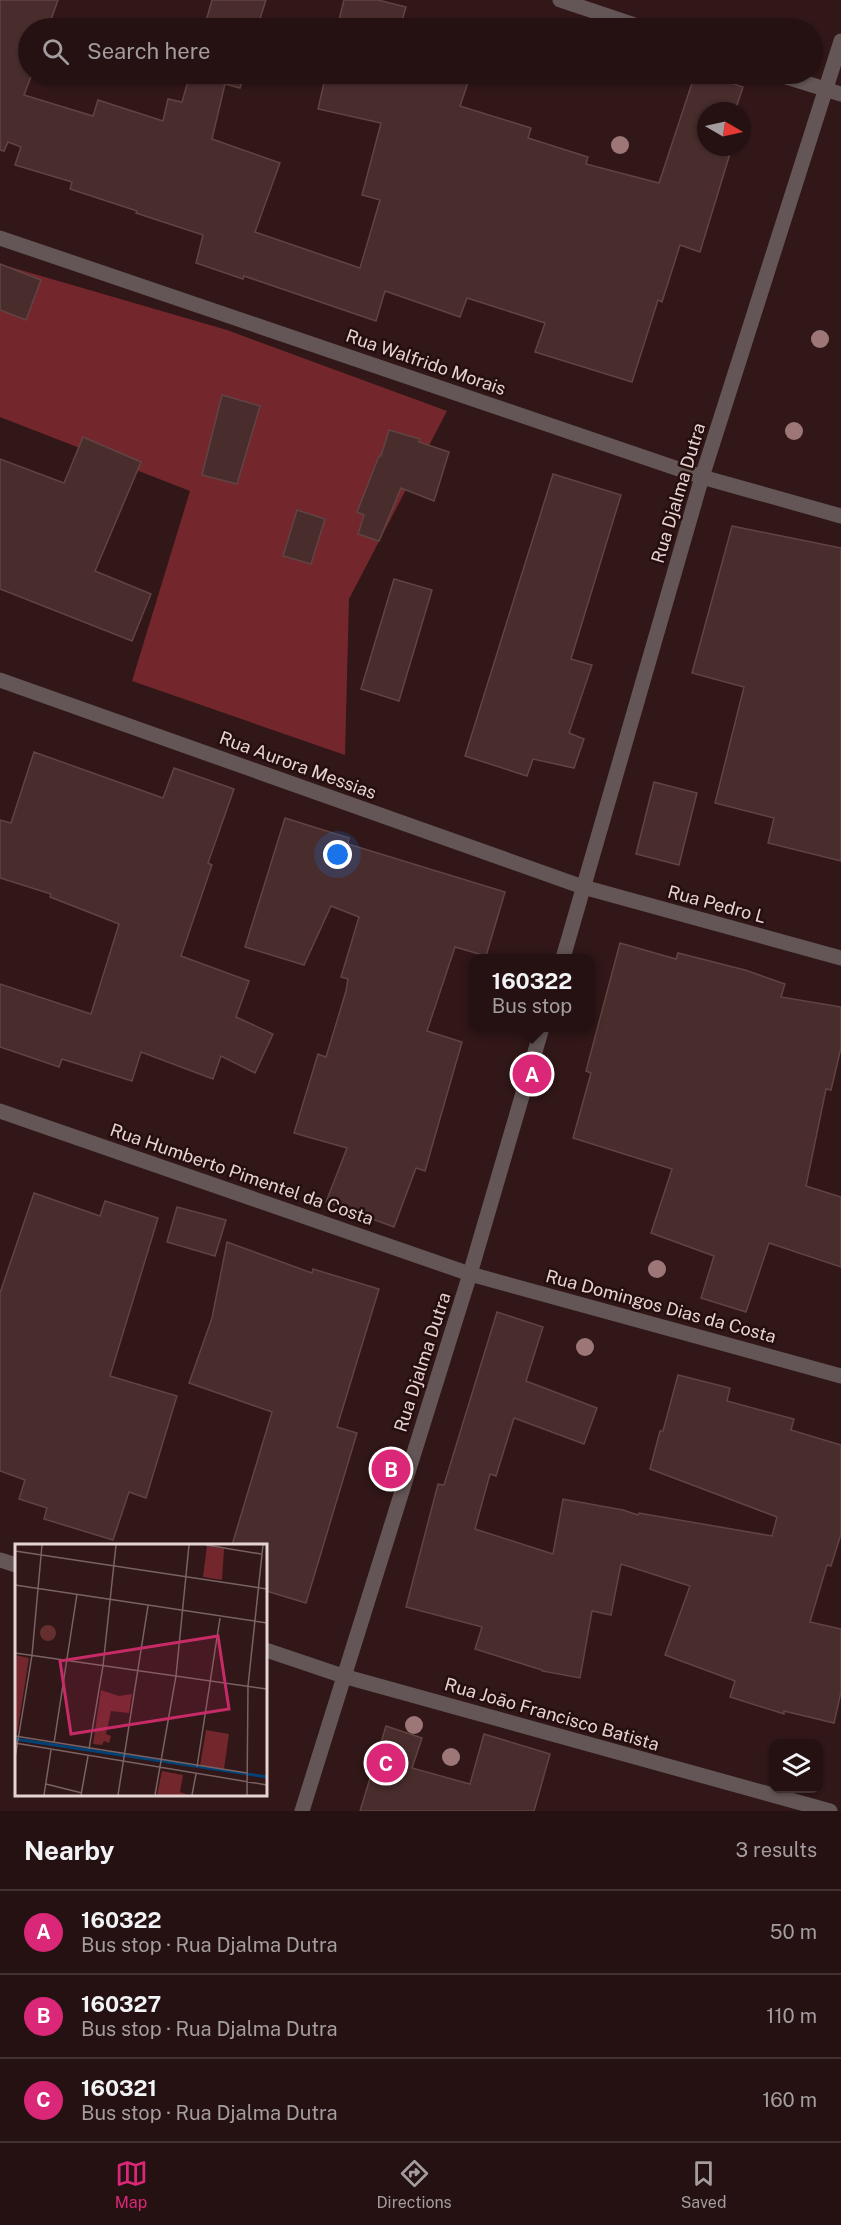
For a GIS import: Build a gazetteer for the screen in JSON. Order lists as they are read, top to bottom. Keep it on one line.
{"streets":{"street":["Rua Walfrido Morais","Rua Djalma Dutra","Rua Aurora Messias","Rua Pedro L","Rua Humberto Pimentel da Costa","Rua Domingos Dias da Costa","Rua João Francisco Batista"]},"crossings":[["Rua Walfrido Morais","Rua Djalma Dutra"],["Rua Djalma Dutra","Rua Aurora Messias"],["Rua Djalma Dutra","Rua Pedro L"],["Rua Djalma Dutra","Rua Humberto Pimentel da Costa"],["Rua Djalma Dutra","Rua Domingos Dias da Costa"],["Rua Djalma Dutra","Rua João Francisco Batista"],["Rua Aurora Messias","Rua Pedro L"],["Rua Humberto Pimentel da Costa","Rua Domingos Dias da Costa"]],"north":"right","page":{"search":"Search here","popup":["160322","Bus stop"],"pins":["A","B","C"],"heading":["Nearby","3 results"],"list":[{"mark":"A","name":"160322","note":"Bus stop · Rua Djalma Dutra","value":"50 m"},{"mark":"B","name":"160327","note":"Bus stop · Rua Djalma Dutra","value":"110 m"},{"mark":"C","name":"160321","note":"Bus stop · Rua Djalma Dutra","value":"160 m"}],"nav":["Map","Directions","Saved"]}}
